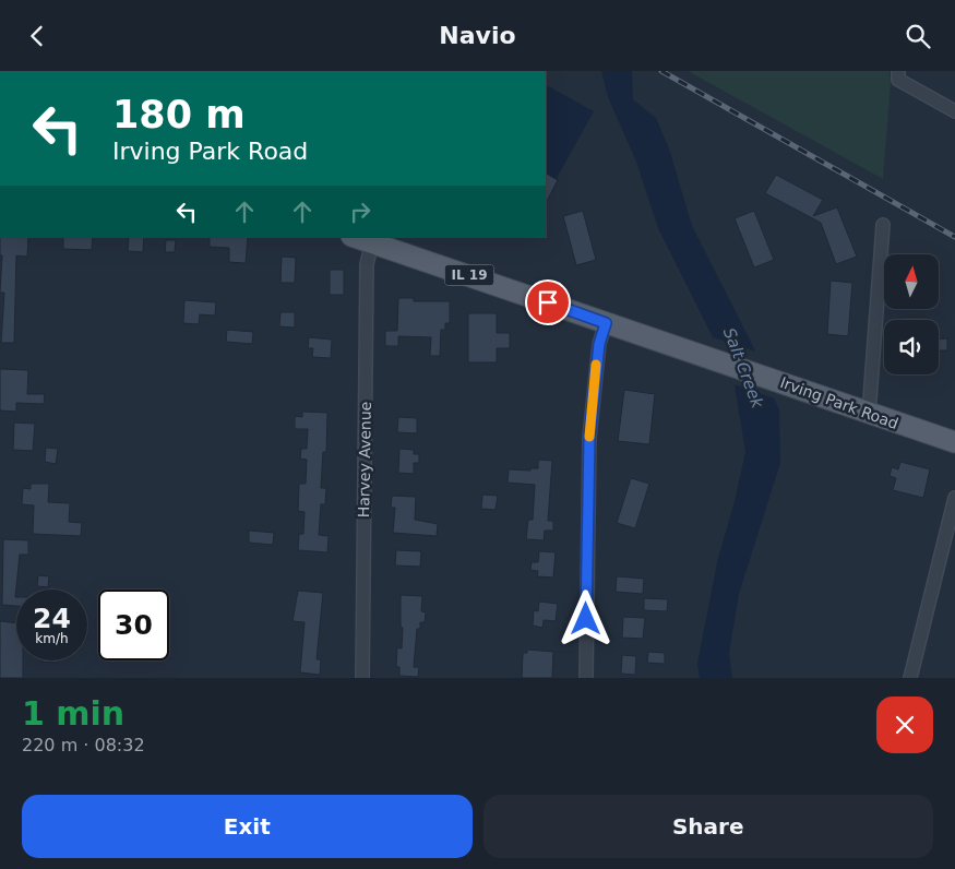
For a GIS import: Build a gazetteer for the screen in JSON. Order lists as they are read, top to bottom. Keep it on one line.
{"streets":{"main road":["IL 19","Irving Park Road"],"street":["Harvey Avenue"]},"crossings":[["Irving Park Road","Harvey Avenue"]],"water":["Salt Creek"],"north":"top","page":{"header":"Navio","turn":["180 m","Irving Park Road"],"speed":"24 km/h","limit":"30","heading":["1 min","220 m · 08:32"],"buttons":["Exit","Share"]}}
